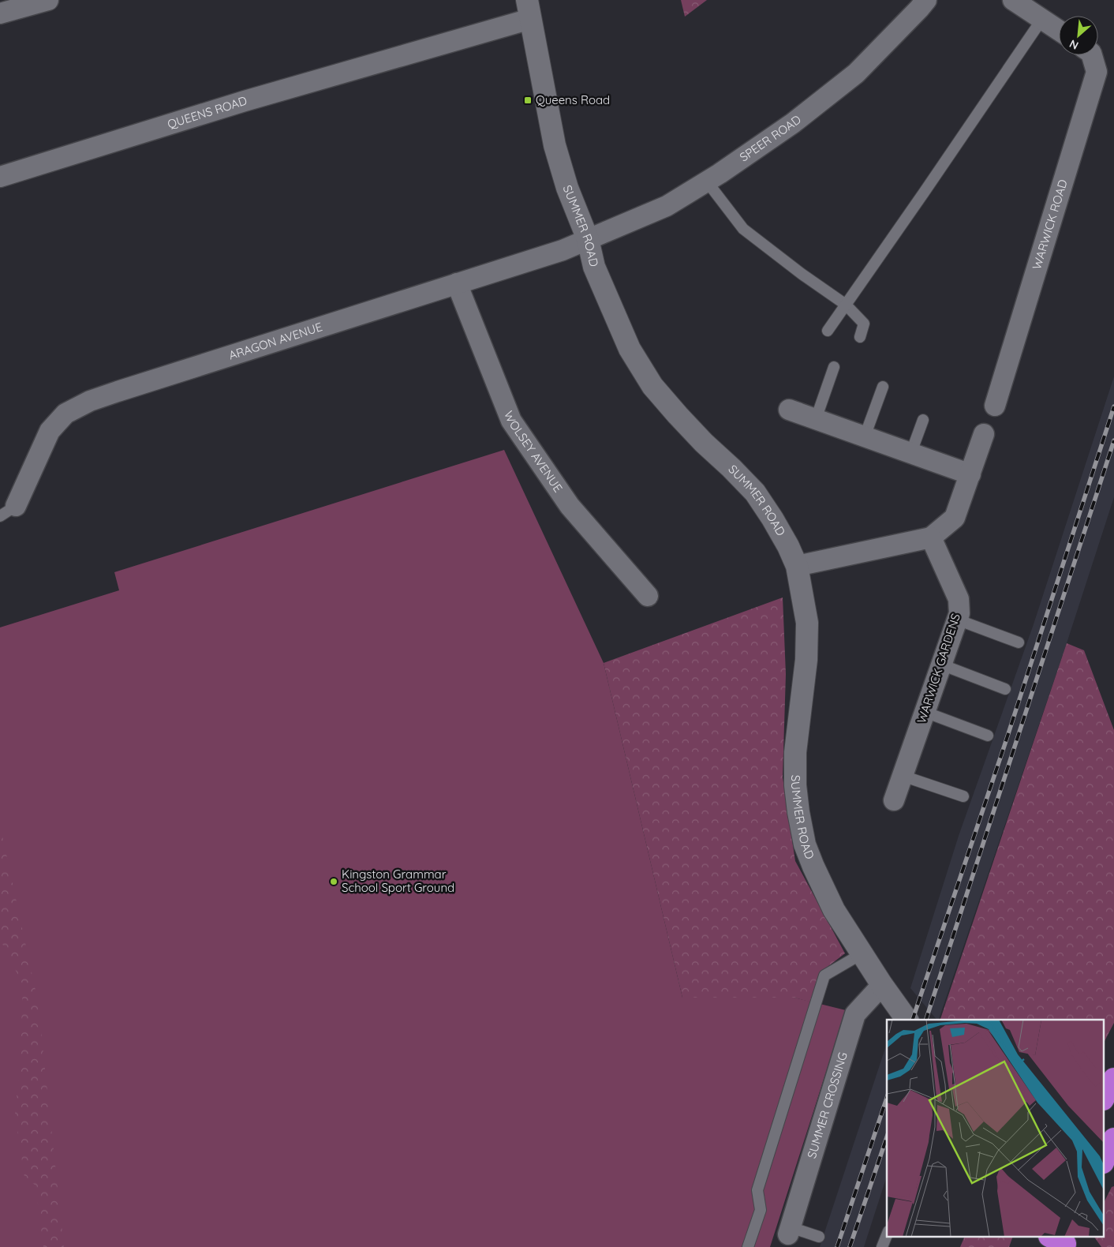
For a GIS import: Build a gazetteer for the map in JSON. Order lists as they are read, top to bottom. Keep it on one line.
{"streets":{"street":["QUEENS ROAD","SPEER ROAD","WARWICK ROAD","SUMMER ROAD","ARAGON AVENUE","WOLSEY AVENUE","WARWICK GARDENS","SUMMER CROSSING"]},"crossings":[["QUEENS ROAD","SUMMER ROAD"],["SPEER ROAD","SUMMER ROAD"],["SPEER ROAD","ARAGON AVENUE"],["SUMMER ROAD","ARAGON AVENUE"],["SUMMER ROAD","SUMMER CROSSING"],["ARAGON AVENUE","WOLSEY AVENUE"]],"places":{"transit":["Queens Road"],"other":["Kingston Grammar School Sport Ground"]},"north":"bottom left"}
